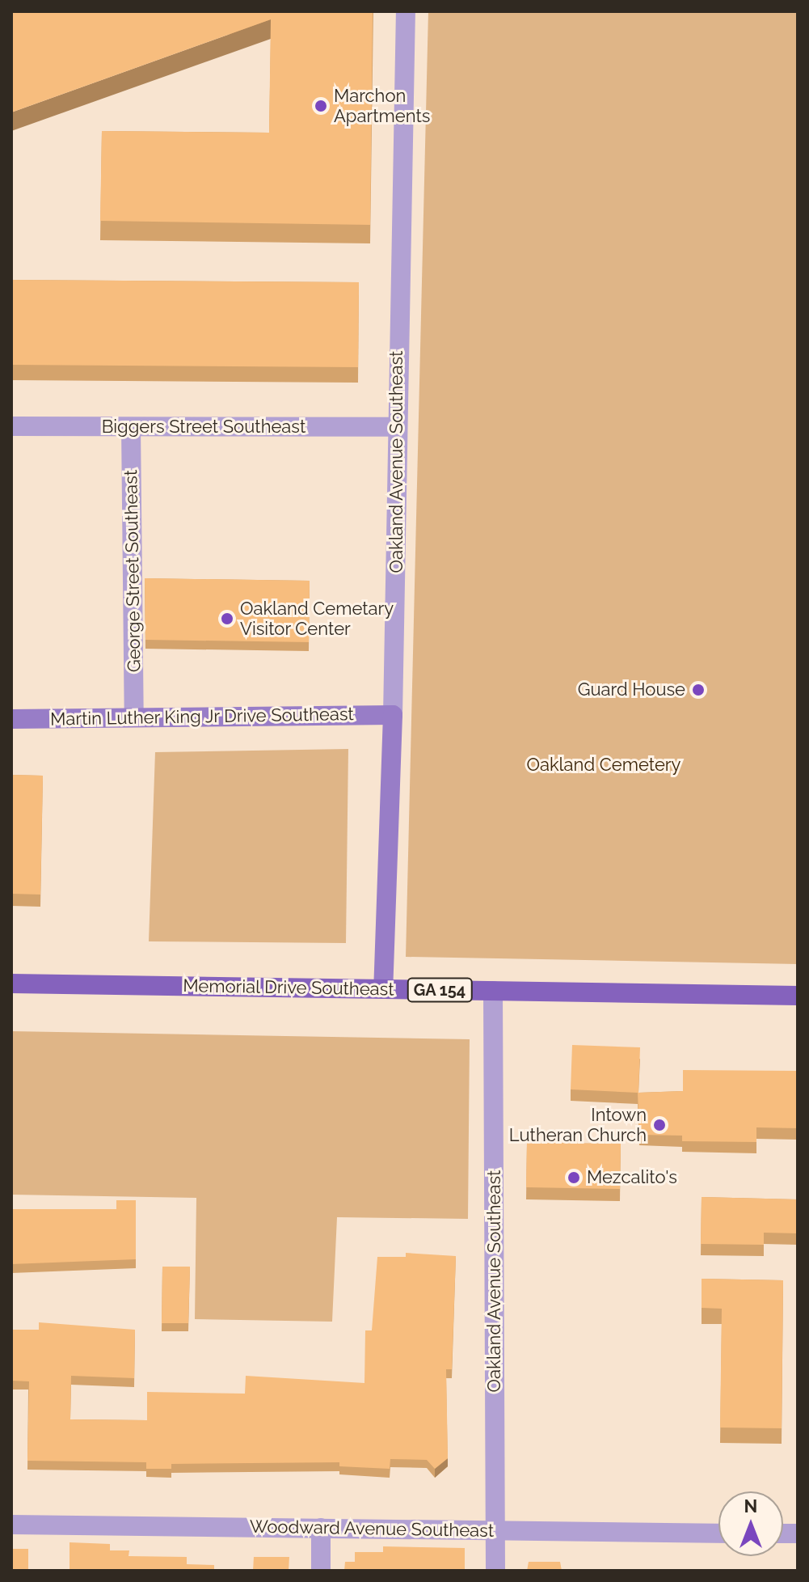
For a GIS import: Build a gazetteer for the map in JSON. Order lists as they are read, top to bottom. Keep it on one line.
{"streets":{"main road":["Oakland Avenue Southeast","Martin Luther King Jr Drive Southeast","Memorial Drive Southeast","GA 154"],"street":["Biggers Street Southeast","George Street Southeast","Woodward Avenue Southeast"]},"crossings":[["Biggers Street Southeast","Oakland Avenue Southeast"],["Biggers Street Southeast","George Street Southeast"],["Oakland Avenue Southeast","Martin Luther King Jr Drive Southeast"],["Oakland Avenue Southeast","Memorial Drive Southeast"],["Oakland Avenue Southeast","Woodward Avenue Southeast"],["George Street Southeast","Martin Luther King Jr Drive Southeast"]],"parks":["Oakland Cemetery"],"places":["Marchon Apartments","Oakland Cemetary Visitor Center","Guard House","Intown Lutheran Church","Mezcalito's"],"north":"top"}
